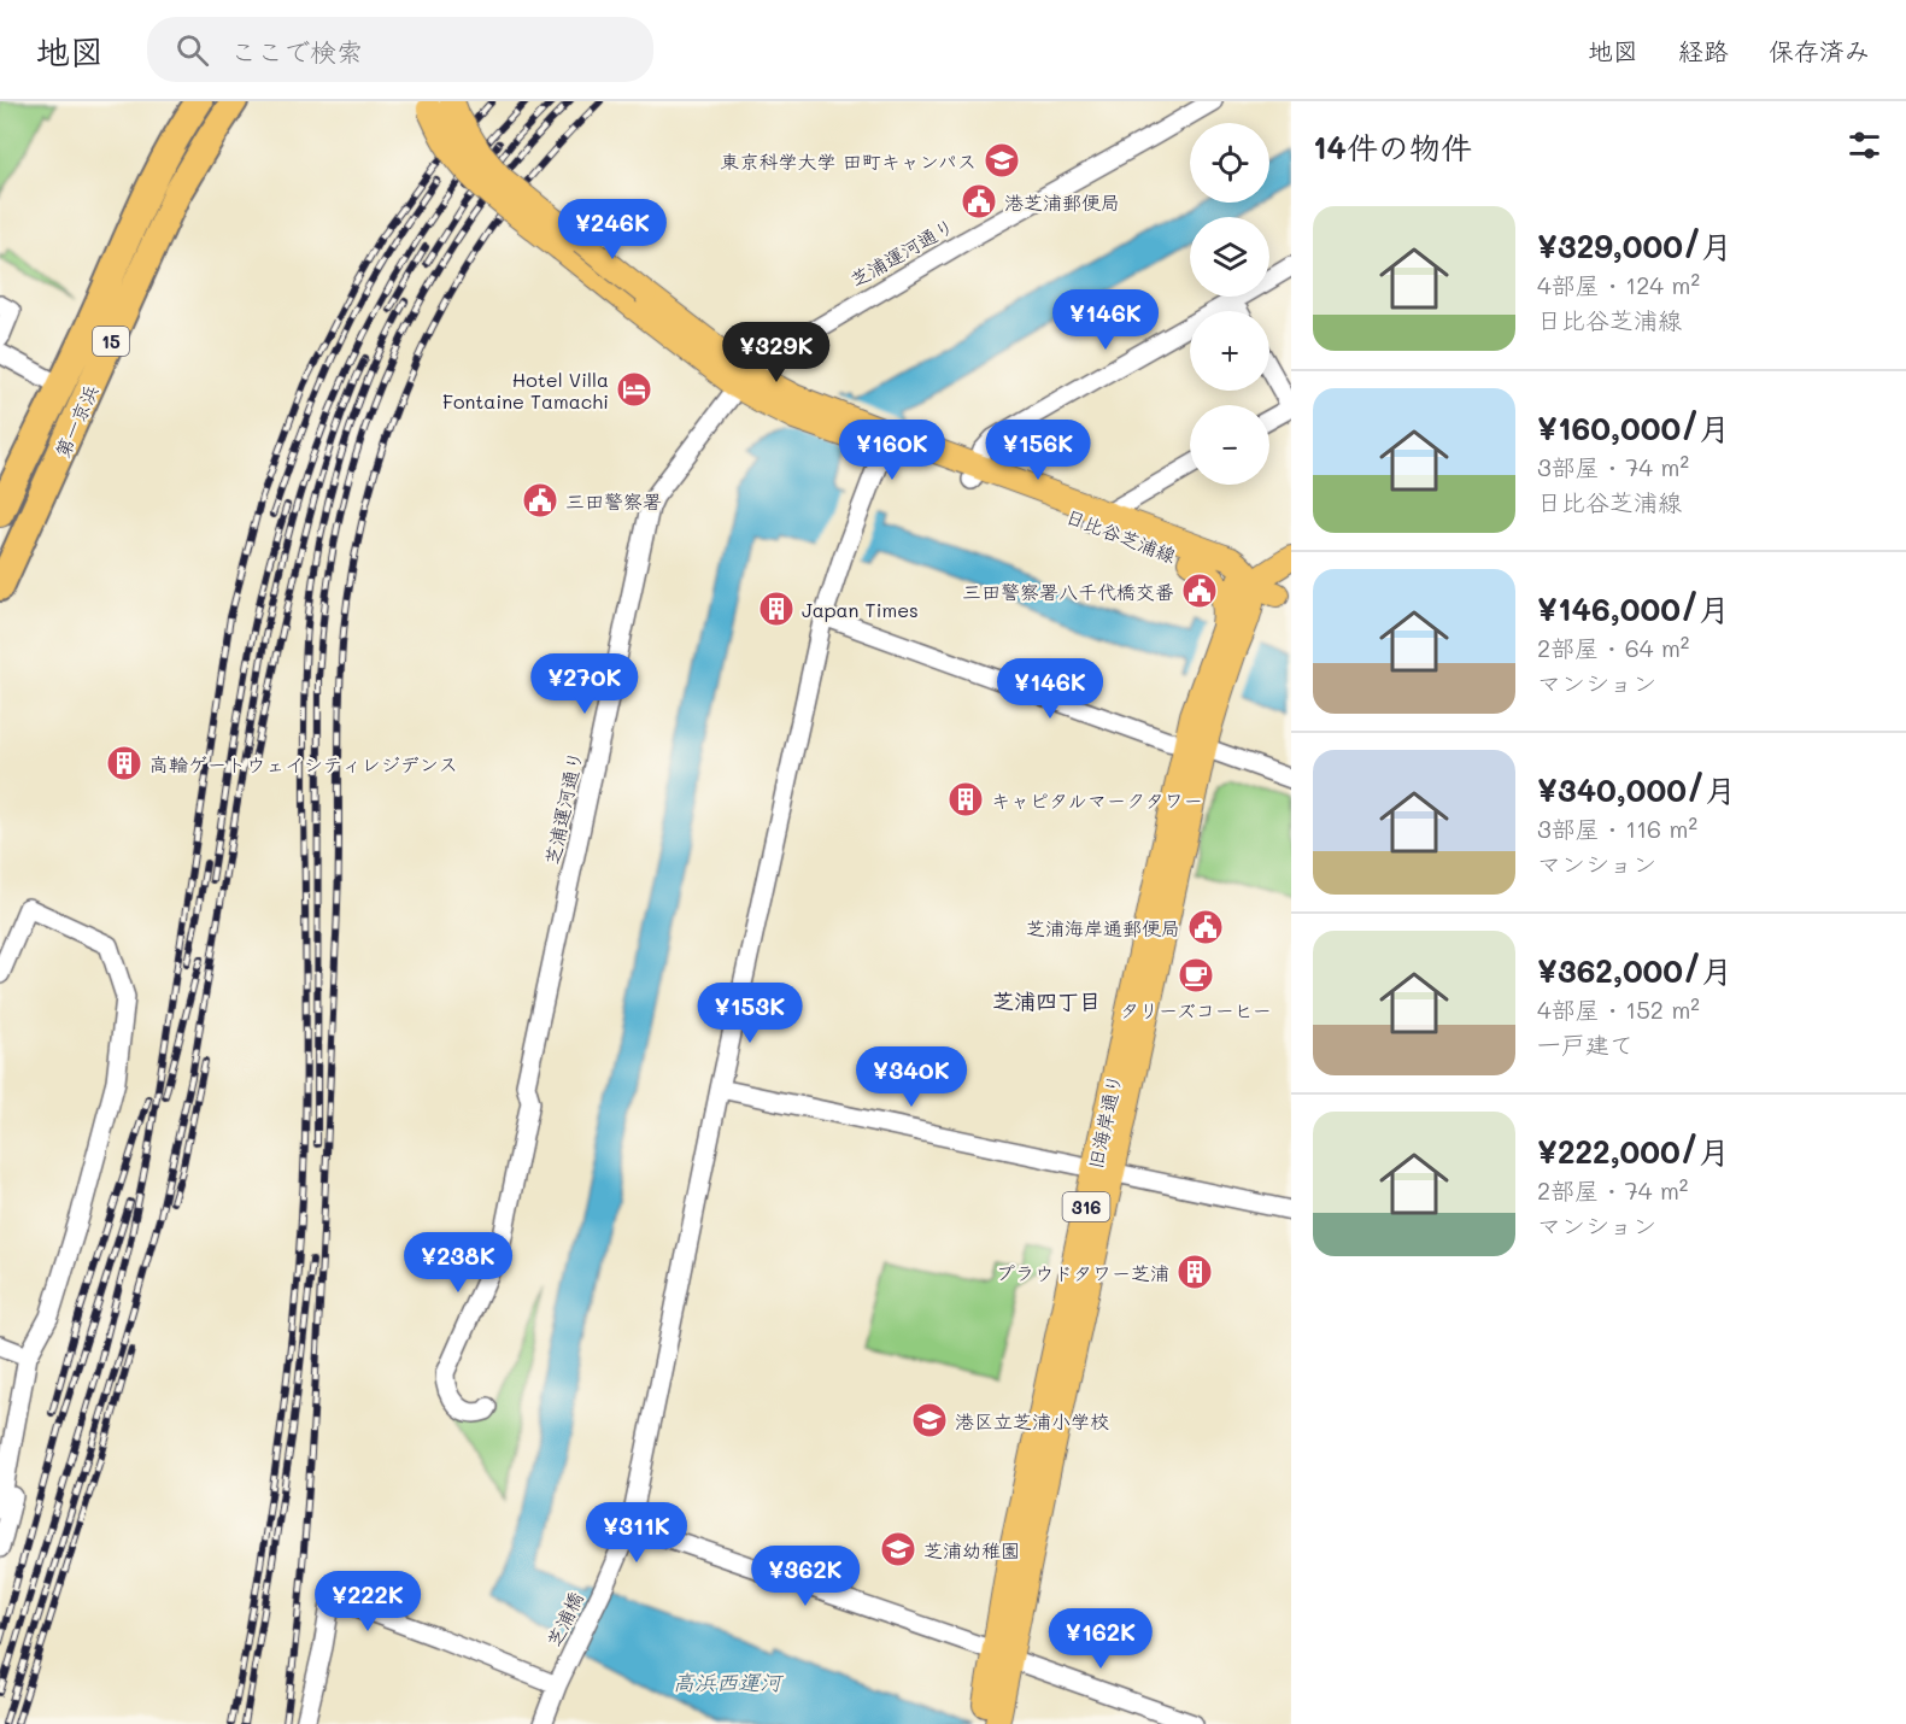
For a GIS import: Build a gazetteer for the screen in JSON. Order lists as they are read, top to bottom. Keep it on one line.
{"streets":{"highway":["15","第一京浜"],"main road":["日比谷芝浦線","旧海岸通り","316"],"street":["芝浦運河通り","芝浦橋"]},"crossings":[["日比谷芝浦線","316"],["日比谷芝浦線","芝浦橋"],["旧海岸通り","316"]],"districts":["芝浦四丁目"],"water":["高浜西運河"],"places":{"school or university":["東京科学大学 田町キャンパス","港区立芝浦小学校","芝浦幼稚園"],"public building":["港芝浦郵便局","三田警察署","三田警察署八千代橋交番","芝浦海岸通郵便局"],"hotel":["Hotel Villa Fontaine Tamachi"],"building":["Japan Times","高輪ゲートウェイシティレジデンス","キャピタルマークタワー","プラウドタワー芝浦"],"cafe":["タリーズコーヒー"]},"page":{"header":"地図","search":"ここで検索","nav":["地図","経路","保存済み"],"heading":"14件の物件","map_buttons":["+","−"],"list":[{"name":"¥329,000/月","note":"4部屋 · 124 m² · 日比谷芝浦線"},{"name":"¥160,000/月","note":"3部屋 · 74 m² · 日比谷芝浦線"},{"name":"¥146,000/月","note":"2部屋 · 64 m² · マンション"},{"name":"¥340,000/月","note":"3部屋 · 116 m² · マンション"},{"name":"¥362,000/月","note":"4部屋 · 152 m² · 一戸建て"},{"name":"¥222,000/月","note":"2部屋 · 74 m² · マンション"}],"price":["¥246K","¥146K","¥329K","¥160K","¥156K","¥270K","¥146K","¥153K","¥340K","¥238K","¥311K","¥362K","¥222K","¥162K"]}}
